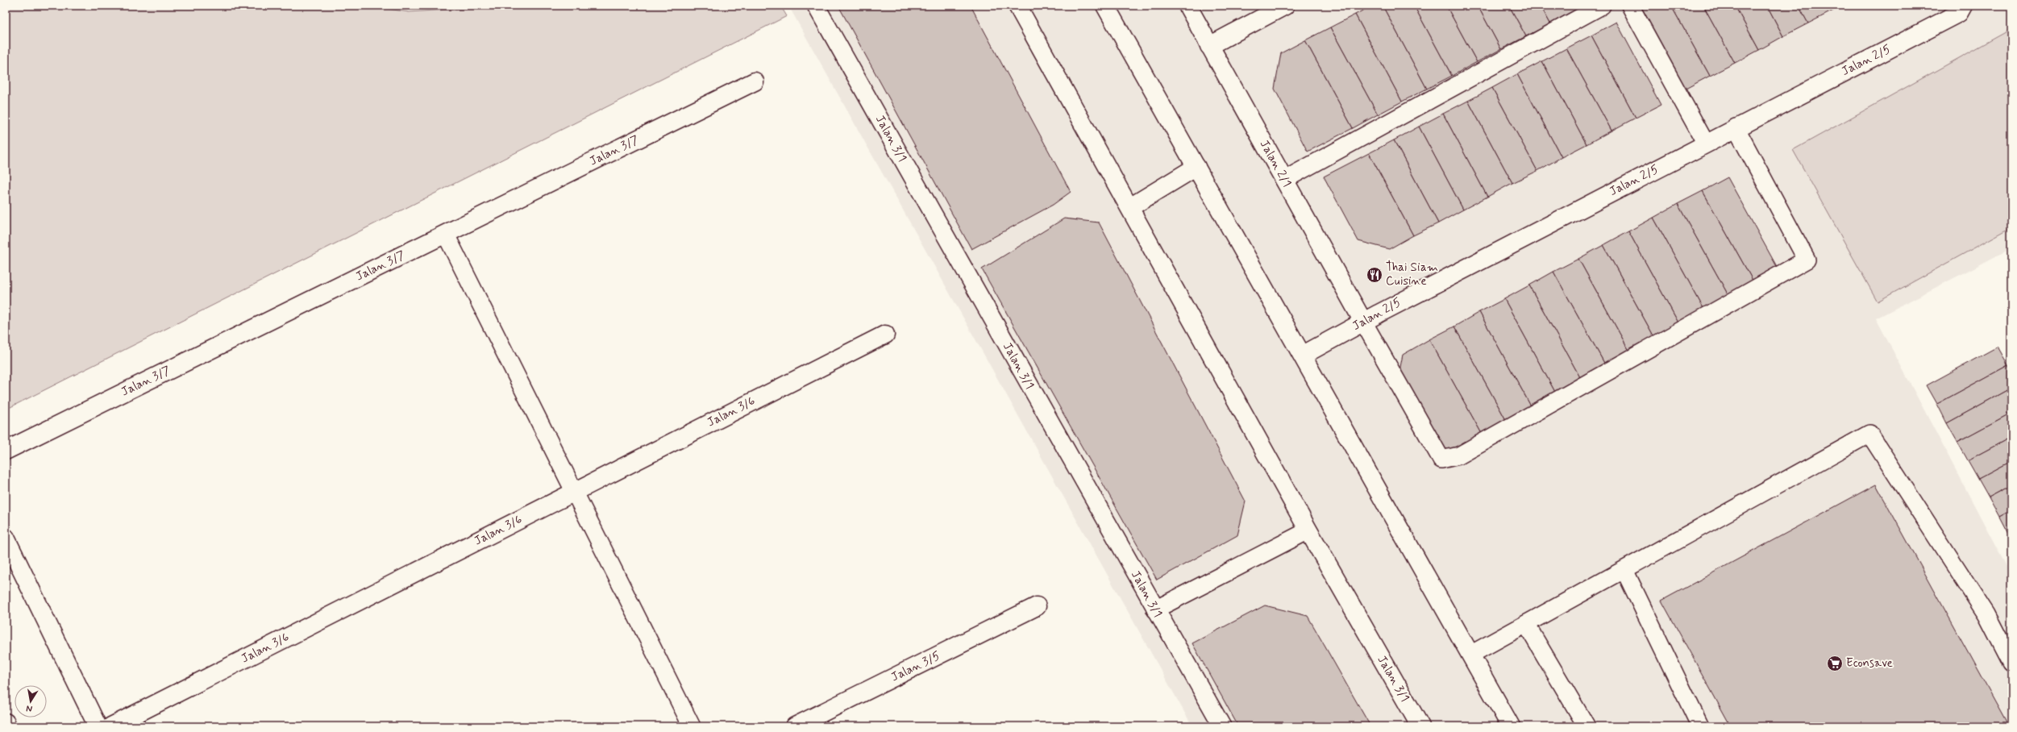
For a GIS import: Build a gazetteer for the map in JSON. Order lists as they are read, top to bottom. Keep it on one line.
{"streets":{"street":["Jalan 2/5","Jalan 3/1","Jalan 3/7","Jalan 2/1","Jalan 3/6","Jalan 3/5"]},"crossings":[["Jalan 2/5","Jalan 2/1"]],"places":{"restaurant":["Thai Siam Cuisine"],"supermarket":["Econsave"]},"north":"bottom"}
